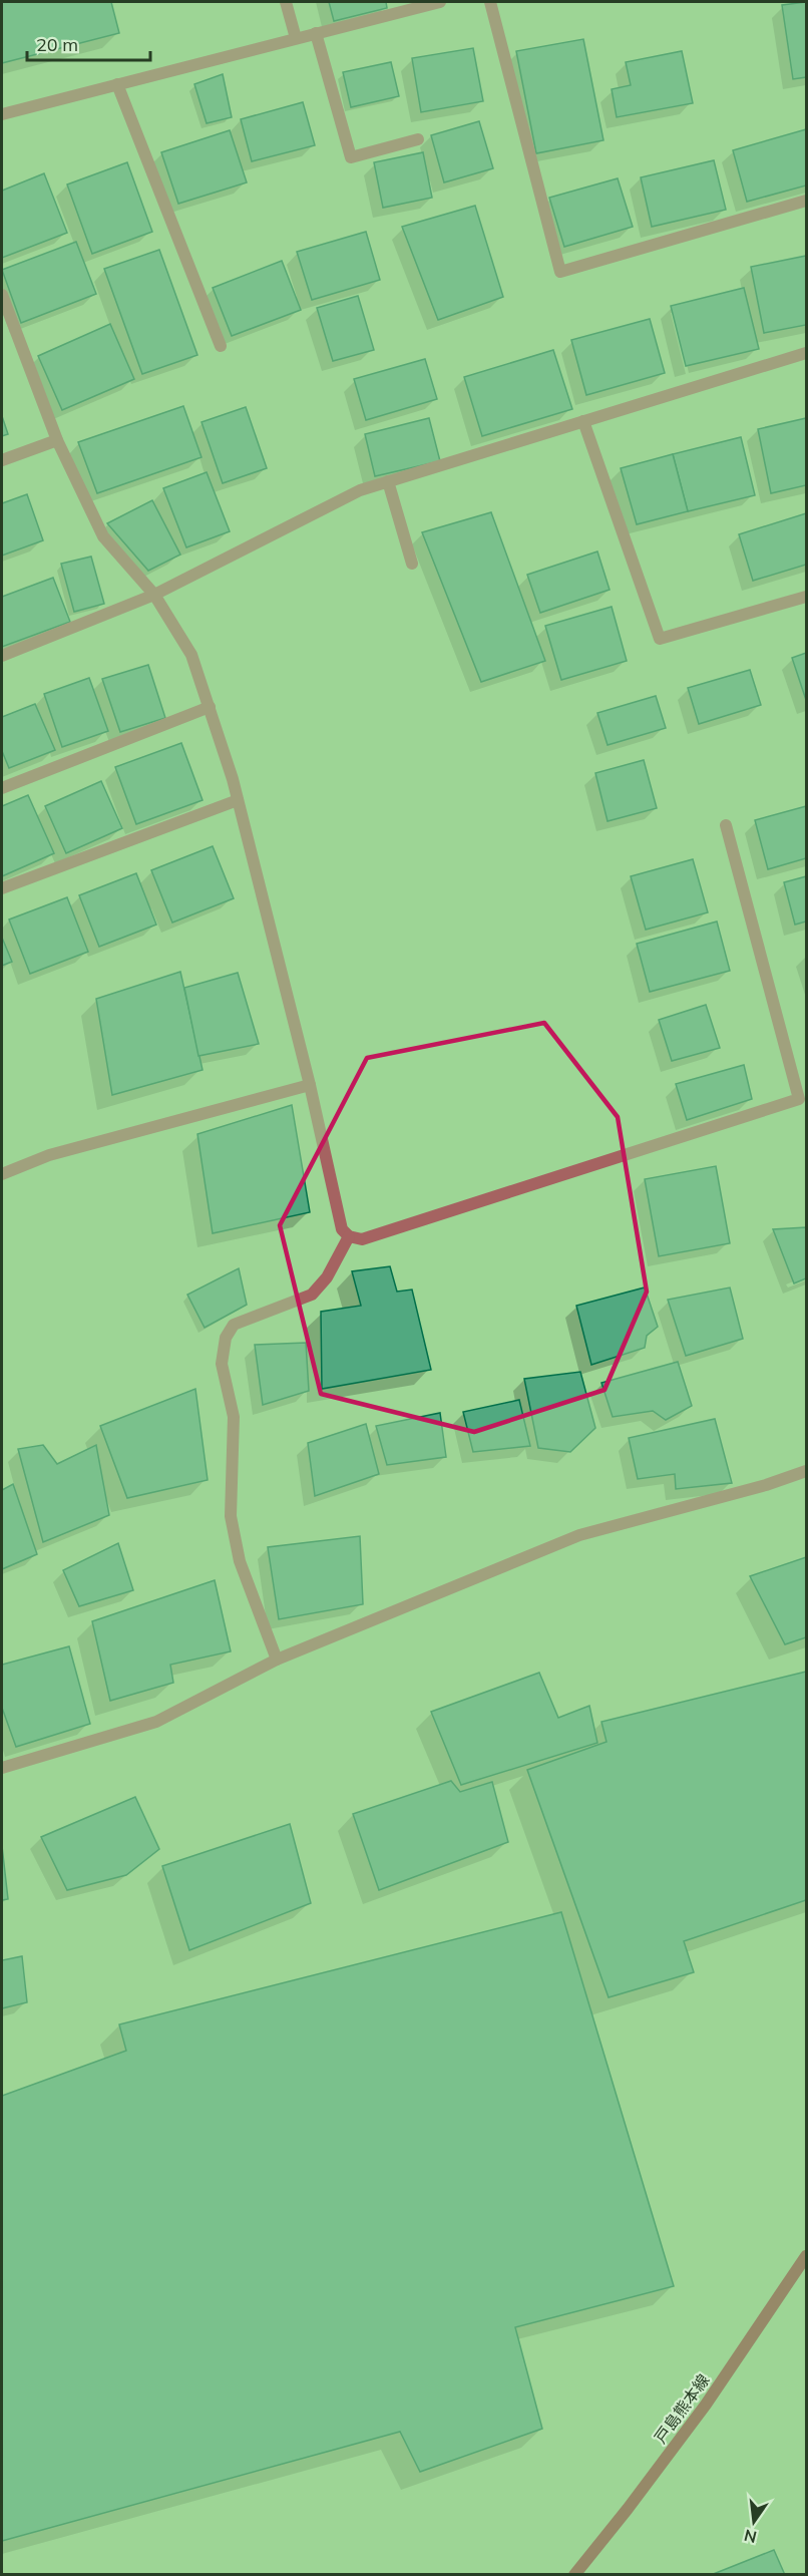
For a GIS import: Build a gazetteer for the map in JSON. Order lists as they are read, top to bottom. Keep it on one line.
{"streets":{"main road":["戸島熊本線"]},"scale_bar":"20 m","north":"bottom"}
